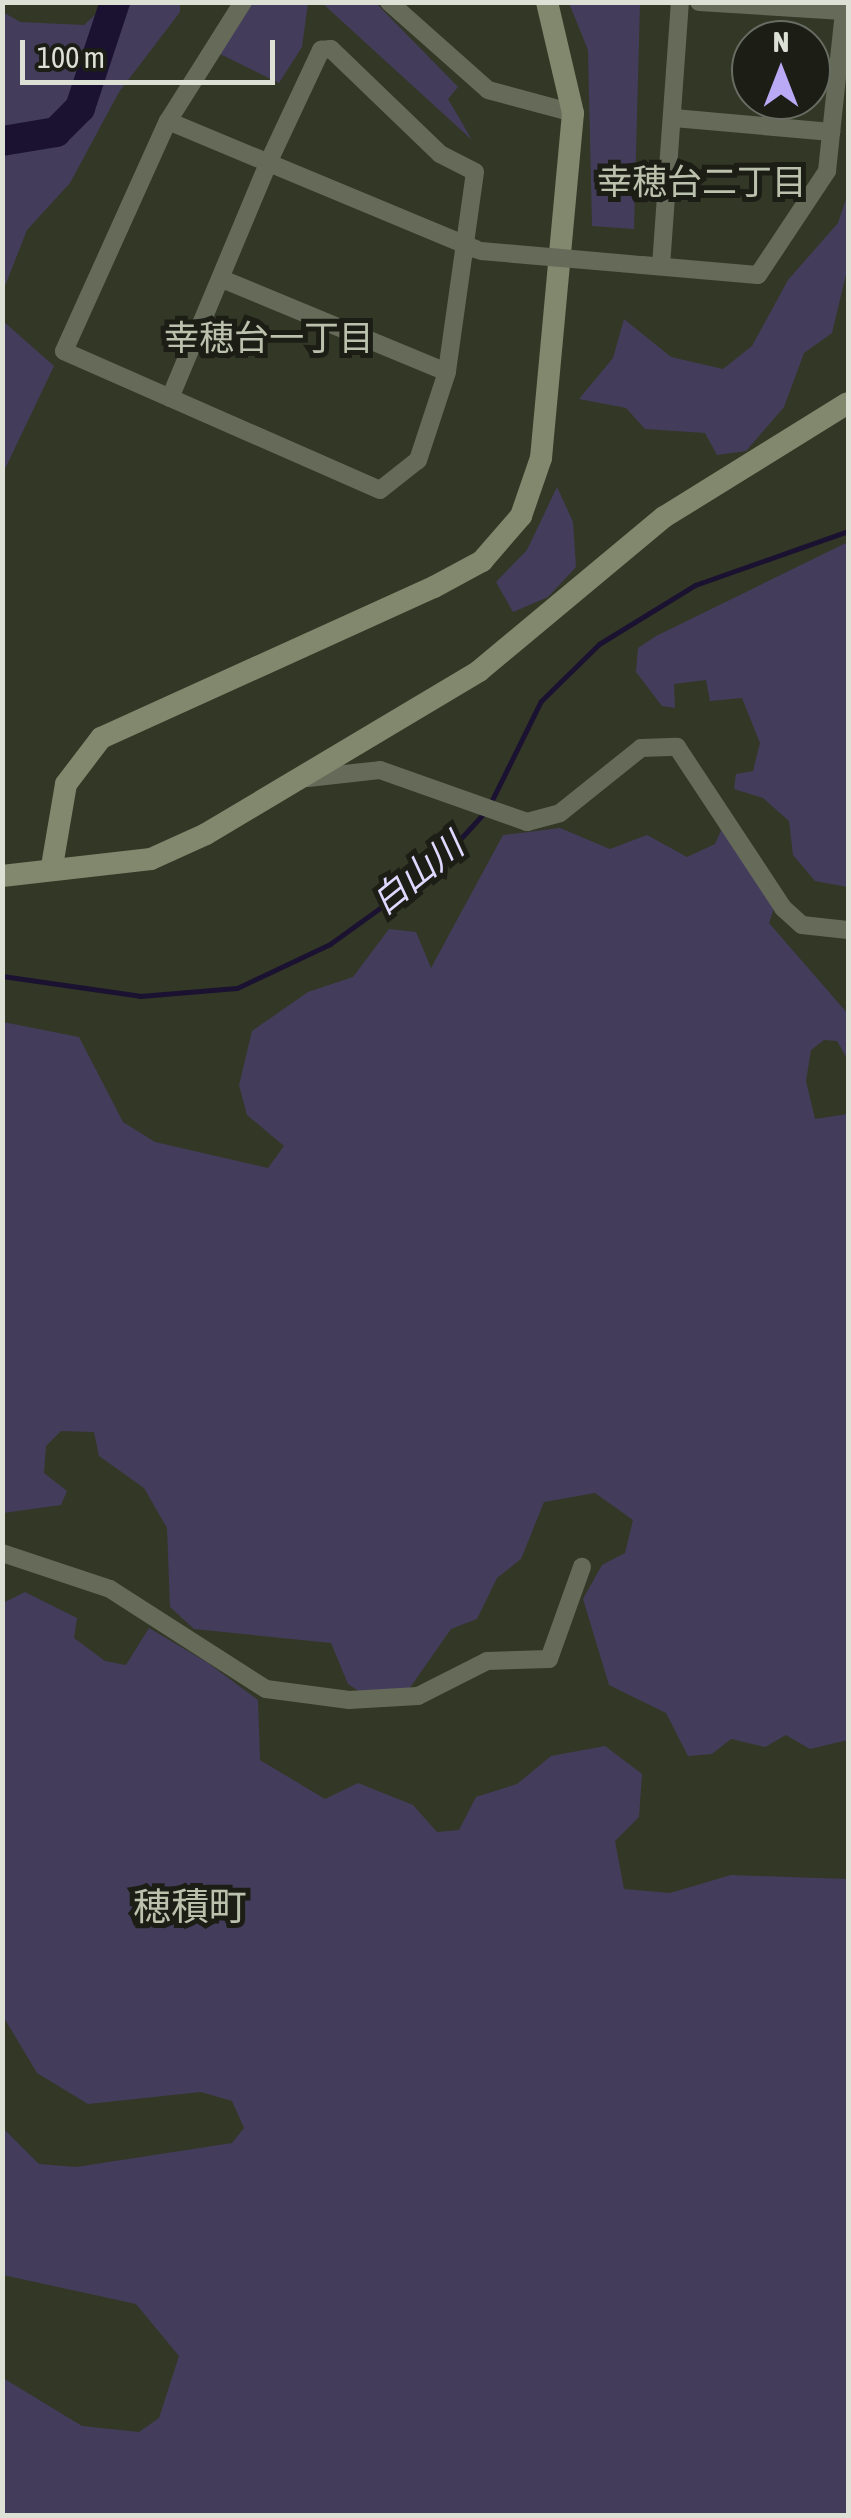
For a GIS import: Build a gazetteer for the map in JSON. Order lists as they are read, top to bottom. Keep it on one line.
{"districts":["幸穂台二丁目","幸穂台一丁目","穂積町"],"water":["白山川"],"scale_bar":"100 m","north":"top"}
